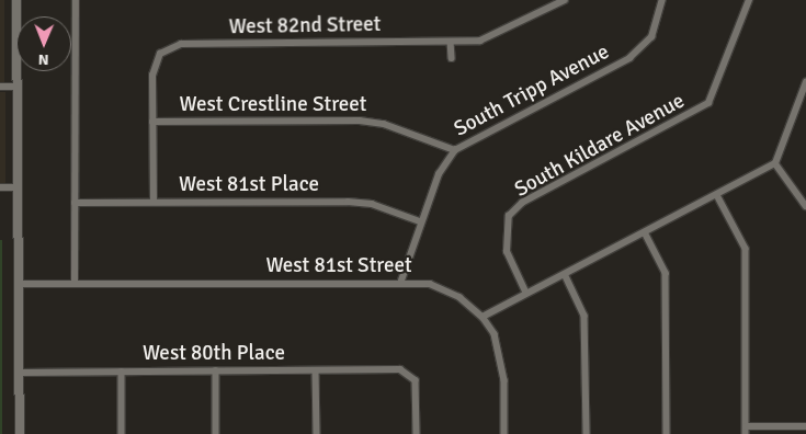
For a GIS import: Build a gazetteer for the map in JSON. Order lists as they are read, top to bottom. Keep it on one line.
{"streets":{"street":["West 82nd Street","South Tripp Avenue","West Crestline Street","South Kildare Avenue","West 81st Place","West 81st Street","West 80th Place"]},"crossings":[["West 82nd Street","West Crestline Street"],["South Tripp Avenue","West Crestline Street"],["South Tripp Avenue","West 81st Place"],["South Tripp Avenue","West 81st Street"]],"north":"bottom"}
